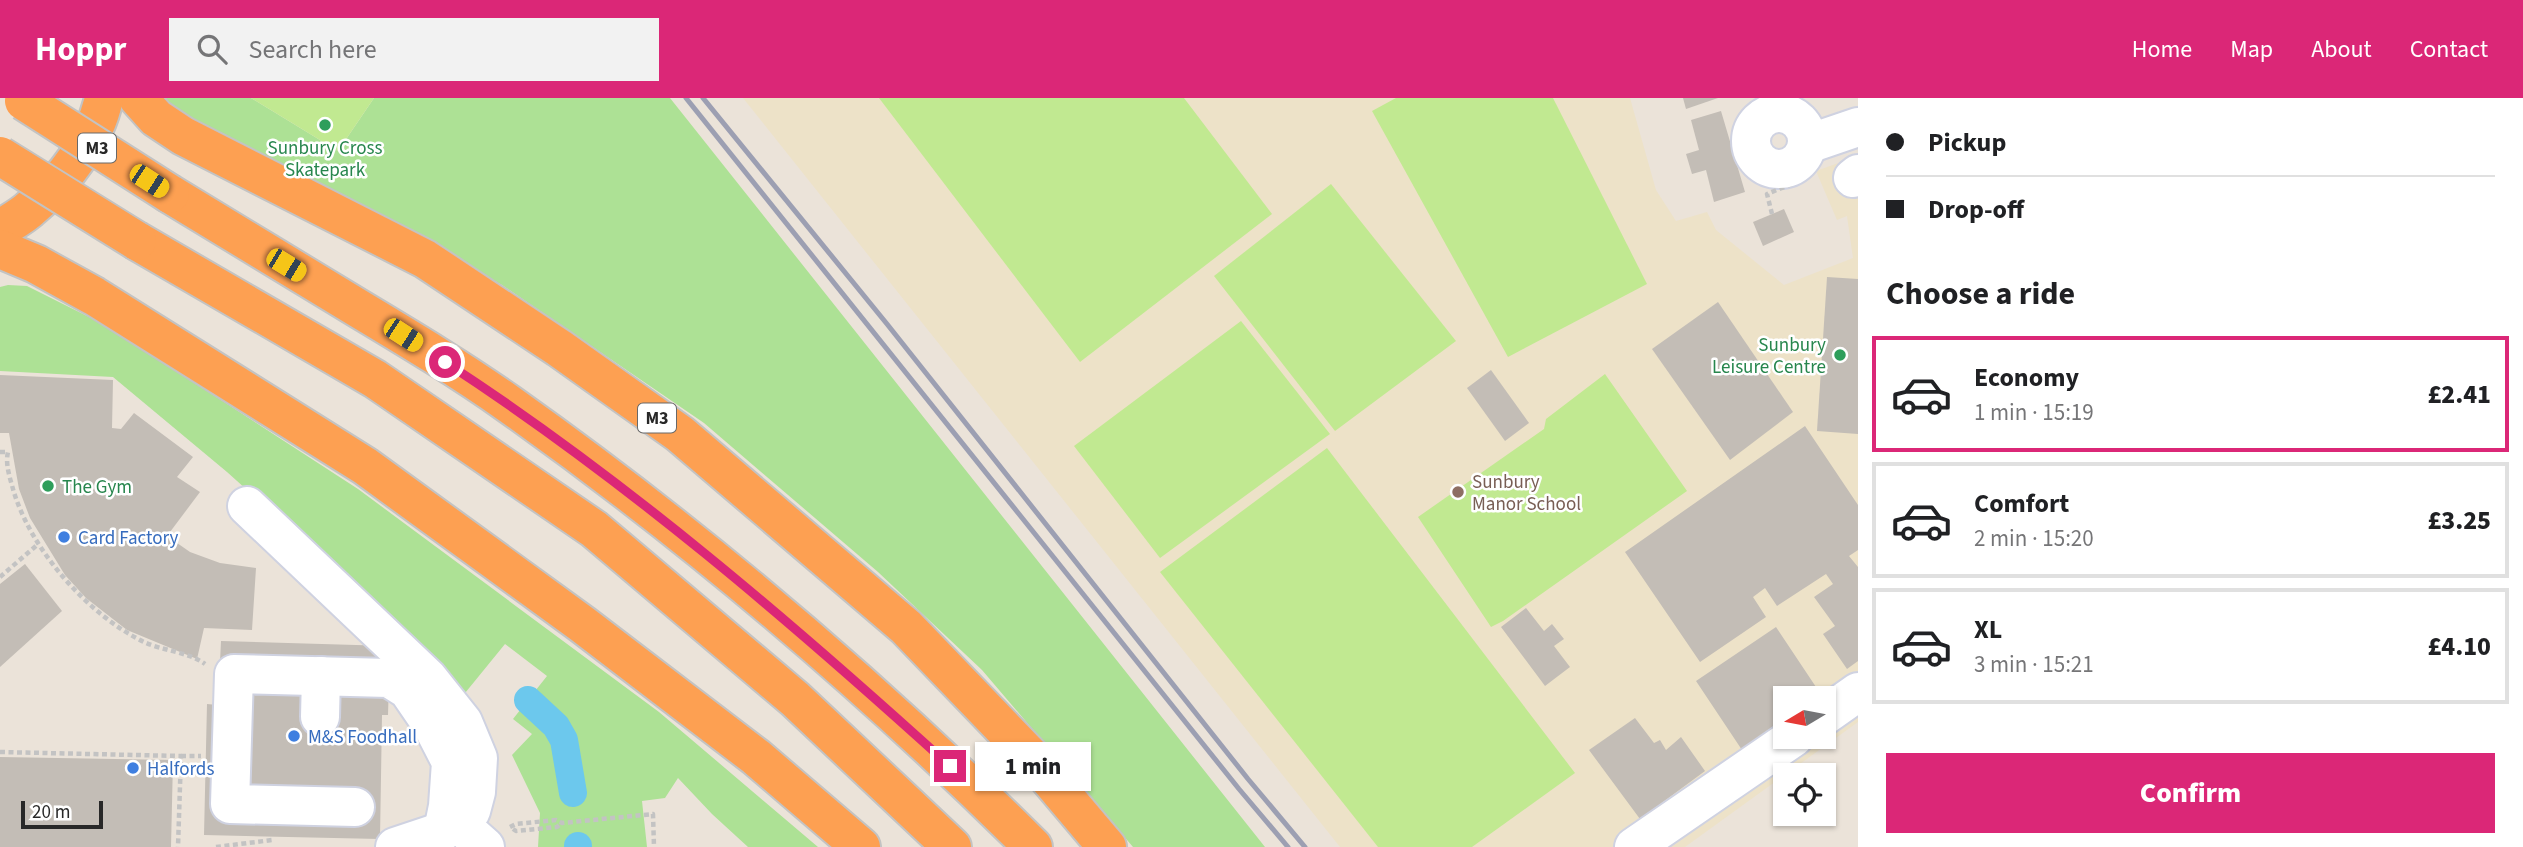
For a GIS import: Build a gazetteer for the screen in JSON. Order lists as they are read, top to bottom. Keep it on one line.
{"streets":{"highway":["M3"]},"places":["Sunbury Cross Skatepark","Sunbury Leisure Centre","The Gym","Sunbury Manor School","Card Factory","M&S Foodhall","Halfords"],"scale_bar":"20 m","north":"left","page":{"header":"Hoppr","search":"Search here","nav":["Home","Map","About","Contact"],"banner":["Pickup","Drop-off"],"heading":"Choose a ride","list":[{"name":"Economy","note":"1 min · 15:19","value":"£2.41"},{"name":"Comfort","note":"2 min · 15:20","value":"£3.25"},{"name":"XL","note":"3 min · 15:21","value":"£4.10"}],"buttons":"Confirm","bubble":"1 min","scale":"20 m"}}
